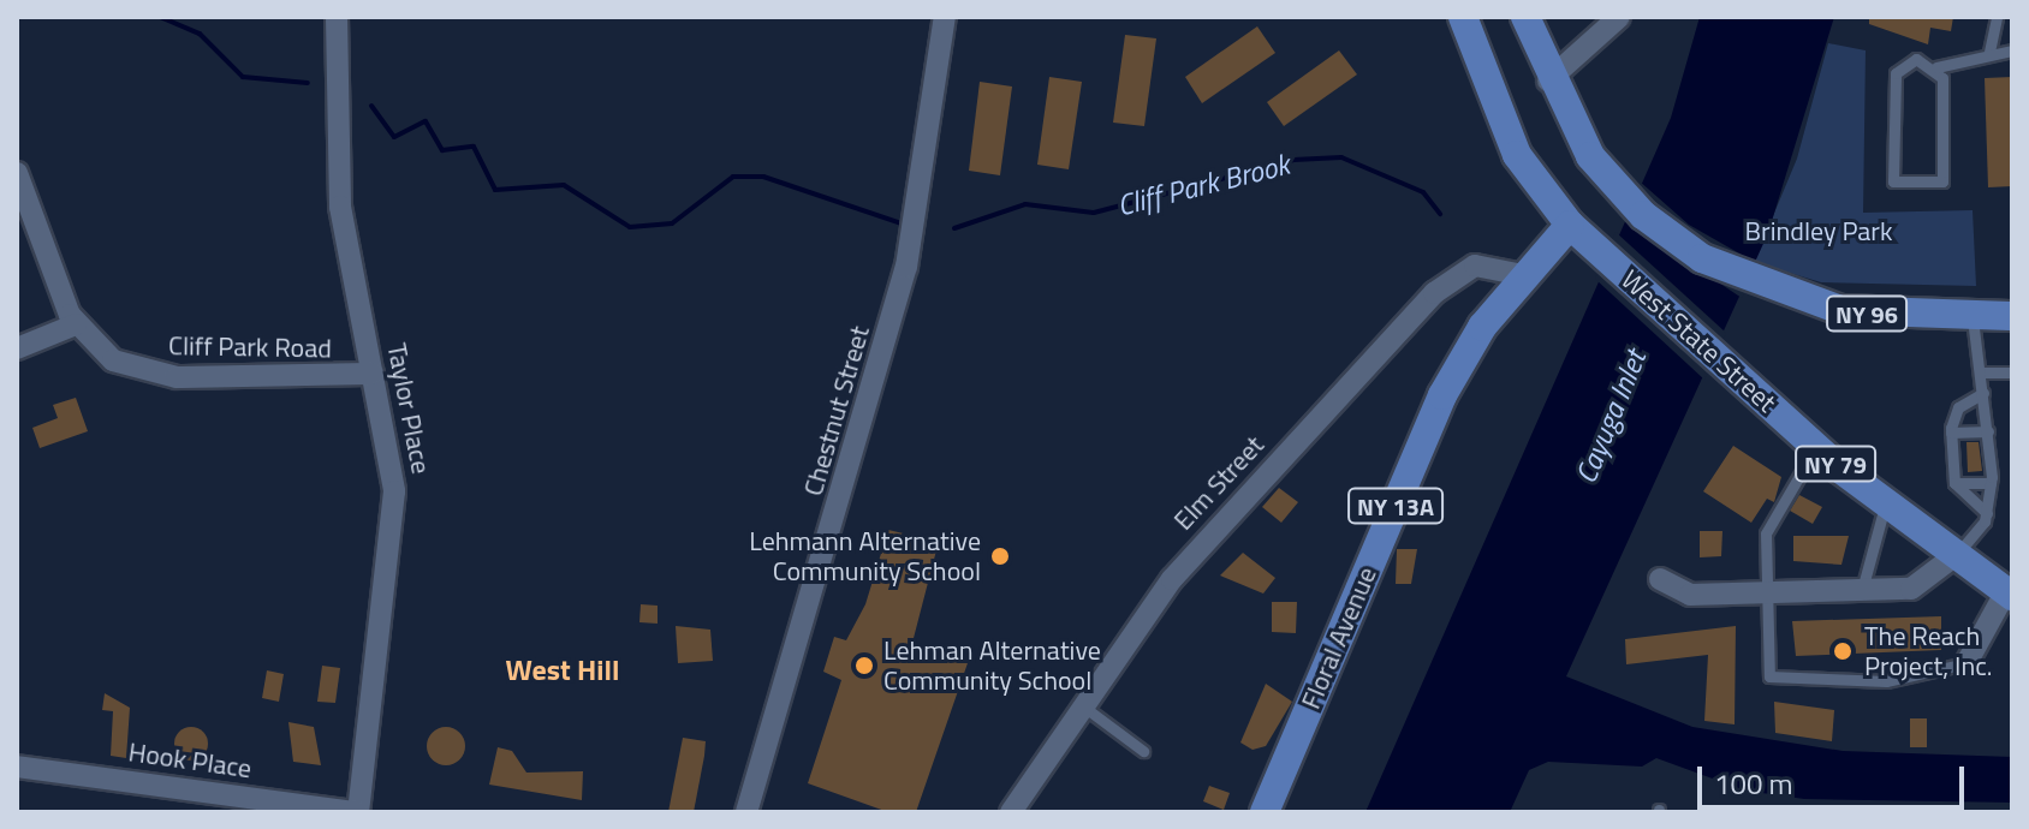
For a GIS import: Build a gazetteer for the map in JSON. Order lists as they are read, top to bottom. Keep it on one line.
{"streets":{"main road":["NY 96","West State Street","NY 79","NY 13A","Floral Avenue"],"street":["Cliff Park Road","Taylor Place","Chestnut Street","Elm Street","Hook Place"]},"crossings":[["West State Street","NY 79"],["West State Street","Floral Avenue"],["Cliff Park Road","Taylor Place"],["Taylor Place","Hook Place"],["NY 79","Floral Avenue"],["Elm Street","Floral Avenue"]],"districts":["West Hill"],"water":["Cliff Park Brook","Cayuga Inlet"],"parks":["Brindley Park"],"places":["Lehmann Alternative Community School","The Reach Project, Inc.","Lehman Alternative Community School"],"scale_bar":"100 m"}
